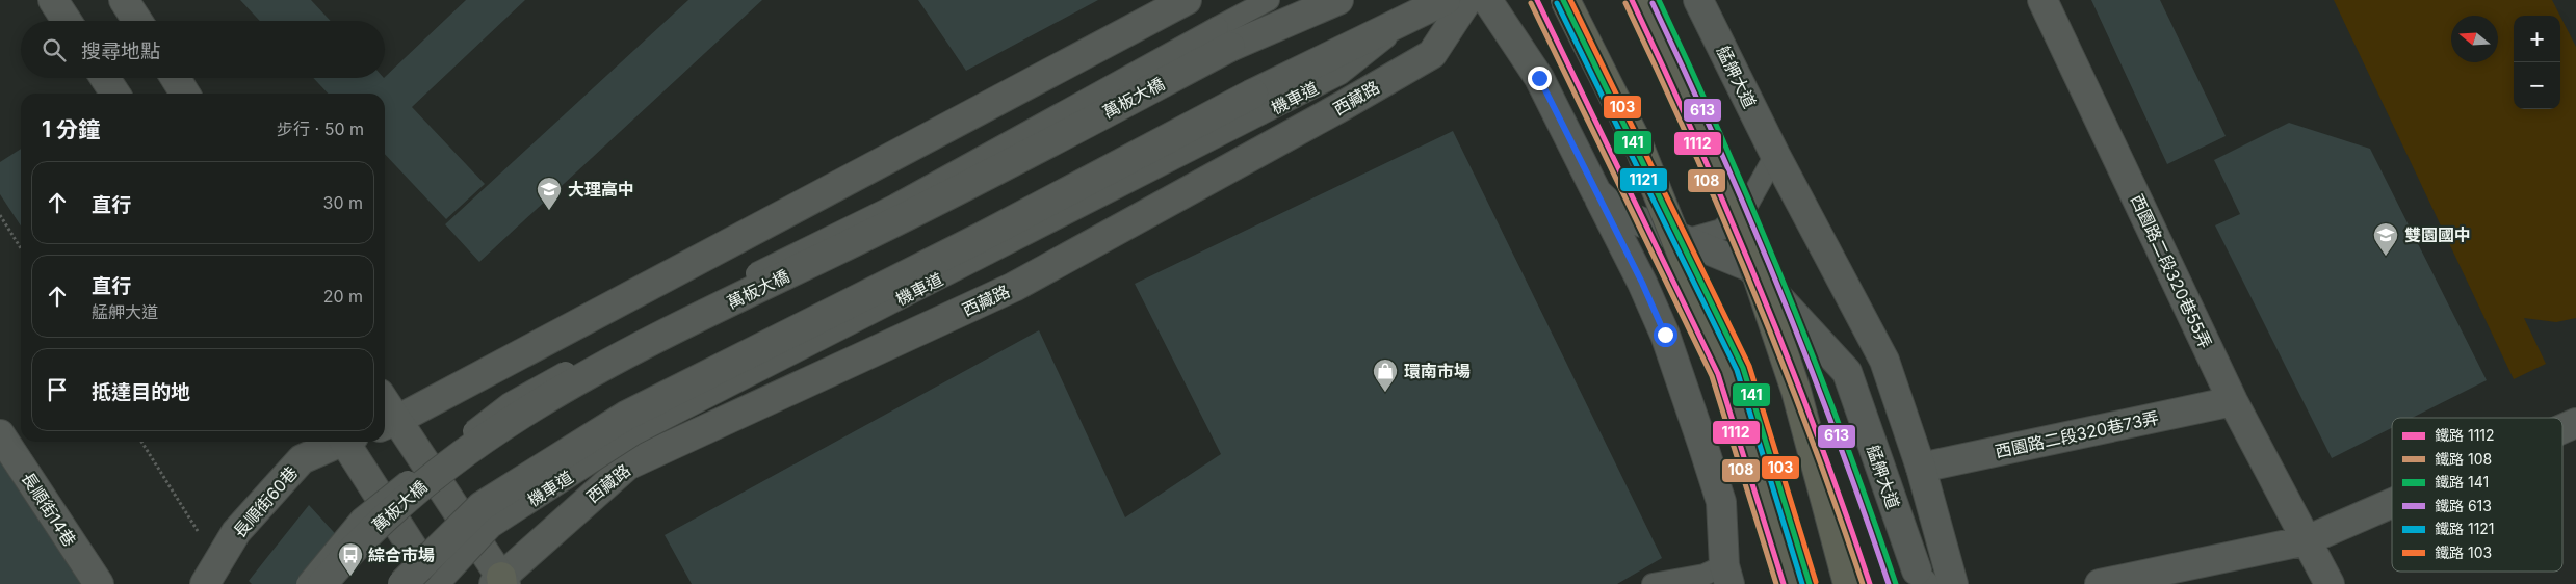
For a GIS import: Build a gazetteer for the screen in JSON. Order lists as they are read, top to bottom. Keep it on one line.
{"streets":{"street":["艋舺大道","萬板大橋","西藏路","西園路二段320巷55弄","西園路二段320巷73弄","長順街60巷","長順街14巷"],"lane":["機車道"]},"crossings":[["艋舺大道","西園路二段320巷73弄"],["西園路二段320巷55弄","西園路二段320巷73弄"]],"places":{"school or university":["大理高中","雙園國中"],"shop":["環南市場"],"bus stop":["綜合市場"]},"lines":["rail line 1112","rail line 141","rail line 103","rail line 108","rail line 613","rail line 1121"],"legend":["鐵路 1112","鐵路 108","鐵路 141","鐵路 613","鐵路 1121","鐵路 103"],"north":"left","page":{"map_buttons":["+","−"],"search":"搜尋地點","heading":["1 分鐘","步行 · 50 m"],"list":[["直行","30 m"],["直行","艋舺大道","20 m"],"抵達目的地"]}}
